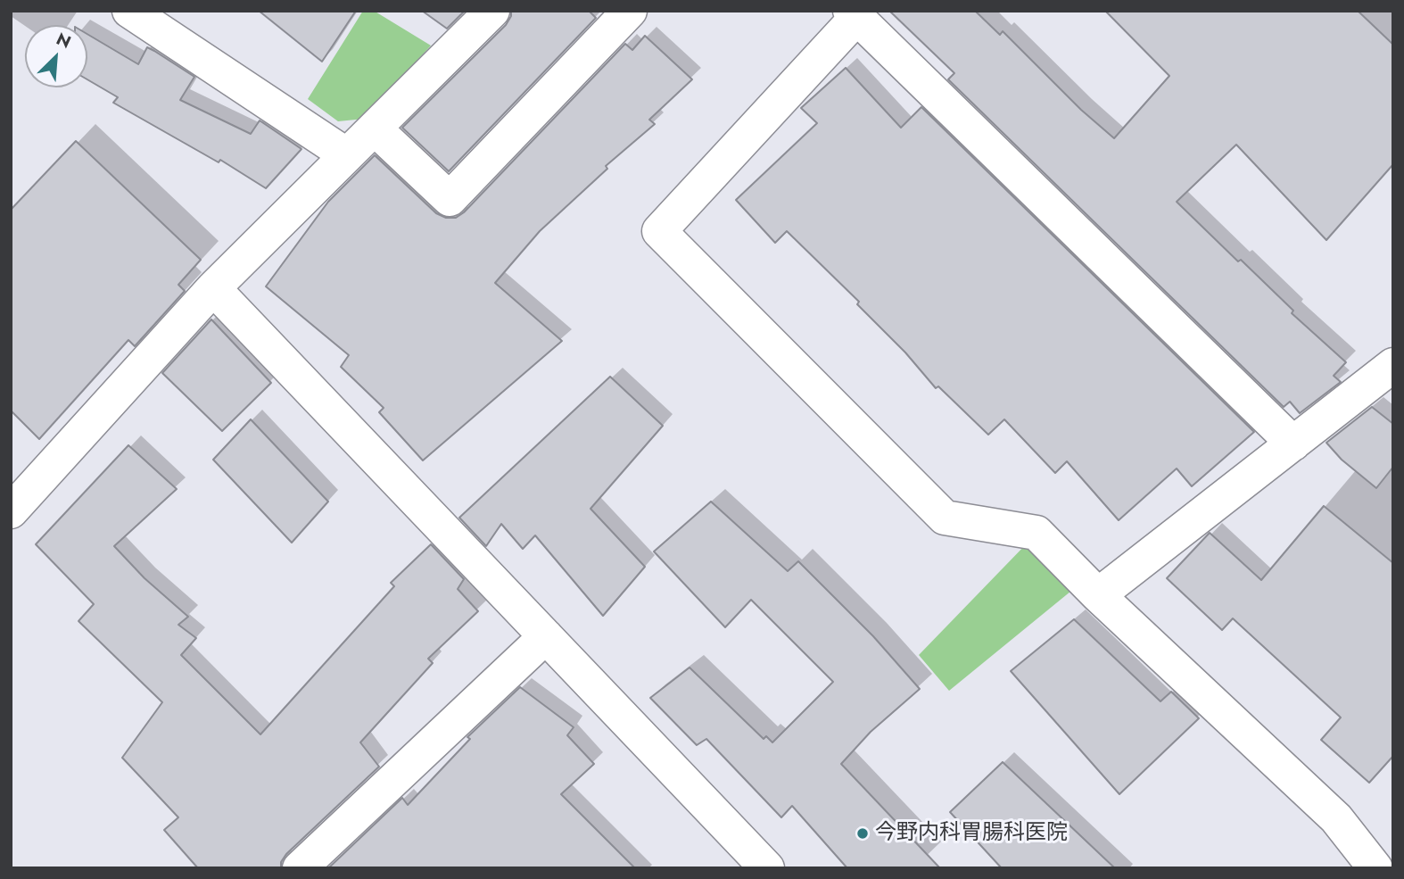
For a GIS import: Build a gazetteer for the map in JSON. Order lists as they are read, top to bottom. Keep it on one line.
{"places":["今野内科胃腸科医院"],"north":"top right"}
